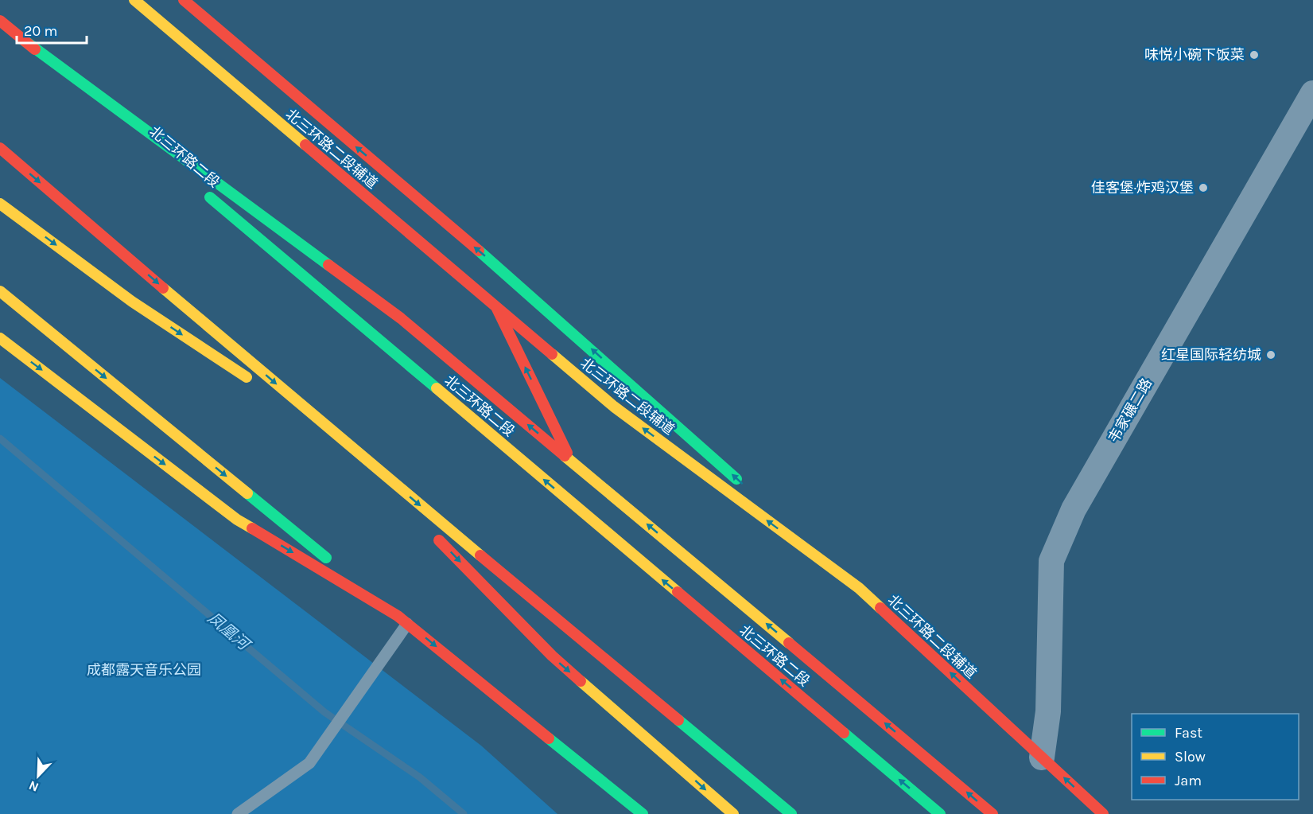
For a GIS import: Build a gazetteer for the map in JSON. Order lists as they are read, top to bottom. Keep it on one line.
{"streets":{"main road":["北三环路二段辅道","北三环路二段"],"street":["韦家碾二路"]},"crossings":[["北三环路二段辅道","韦家碾二路"]],"water":["凤凰河"],"parks":["成都露天音乐公园"],"places":["味悦小碗下饭菜","佳客堡·炸鸡汉堡","红星国际轻纺城"],"legend":["Fast","Slow","Jam"],"scale_bar":"20 m","north":"bottom left"}
